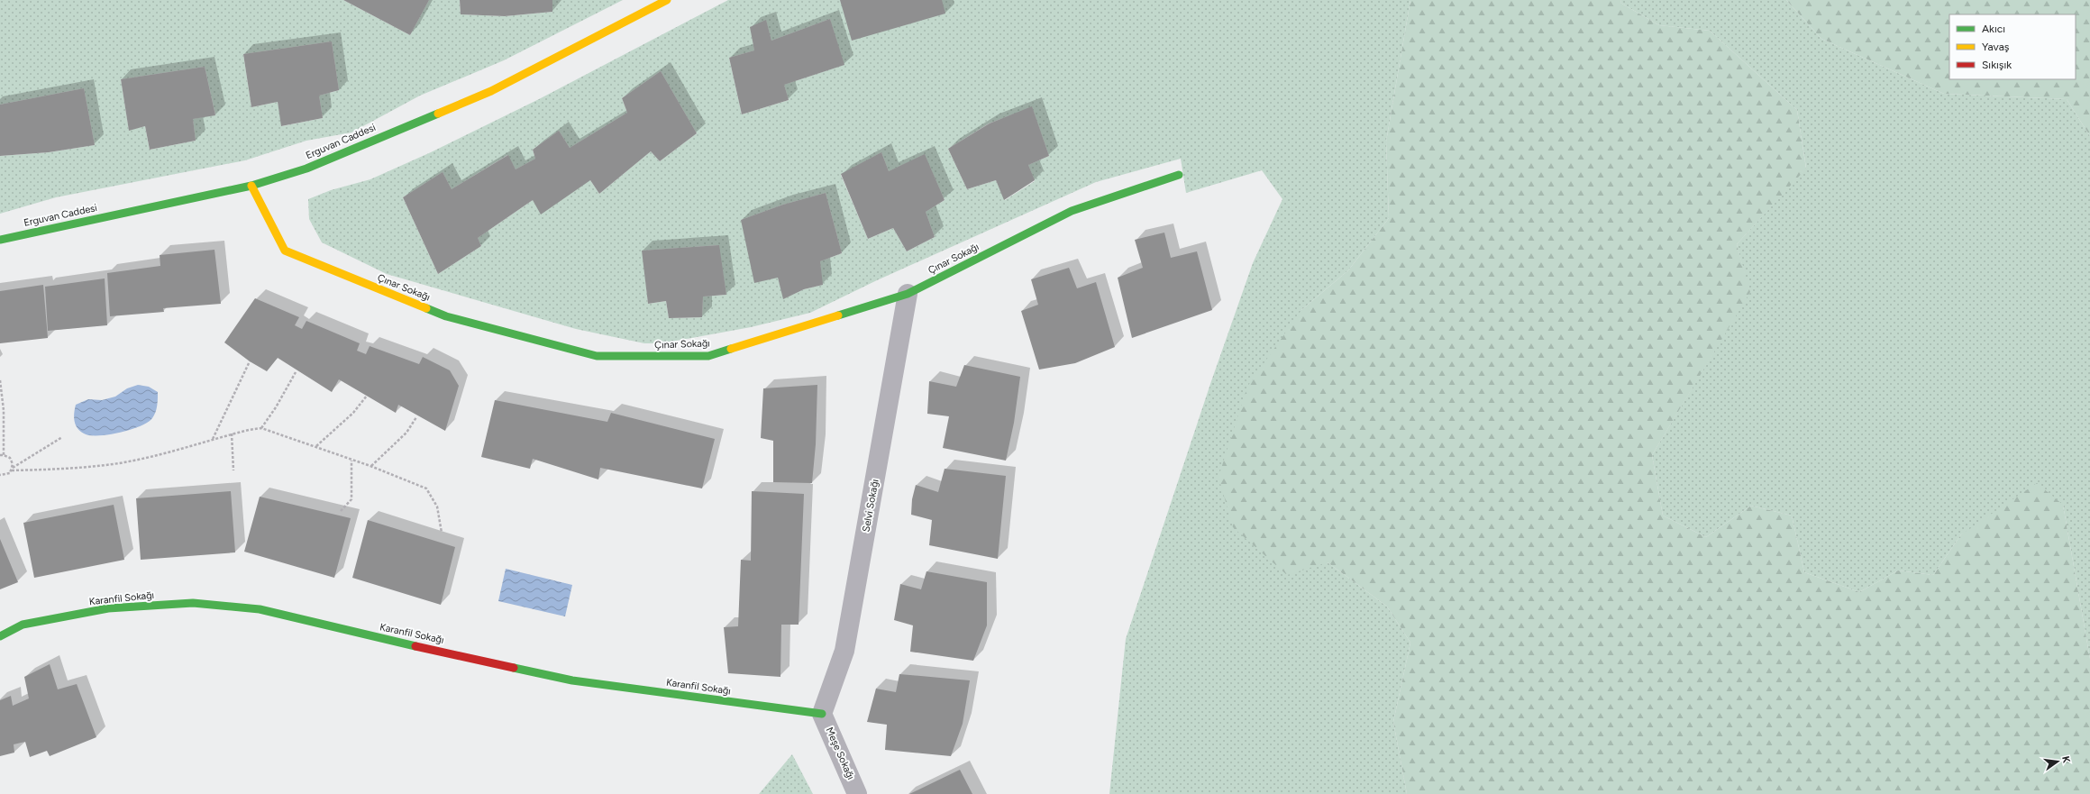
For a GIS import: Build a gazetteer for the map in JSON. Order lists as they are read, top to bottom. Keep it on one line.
{"streets":{"street":["Erguvan Caddesi","Çınar Sokağı","Selvi Sokağı","Karanfil Sokağı","Meşe Sokağı"]},"crossings":[["Erguvan Caddesi","Çınar Sokağı"],["Çınar Sokağı","Selvi Sokağı"],["Selvi Sokağı","Karanfil Sokağı"],["Selvi Sokağı","Meşe Sokağı"],["Karanfil Sokağı","Meşe Sokağı"]],"legend":["Akıcı","Yavaş","Sıkışık"],"north":"right"}
